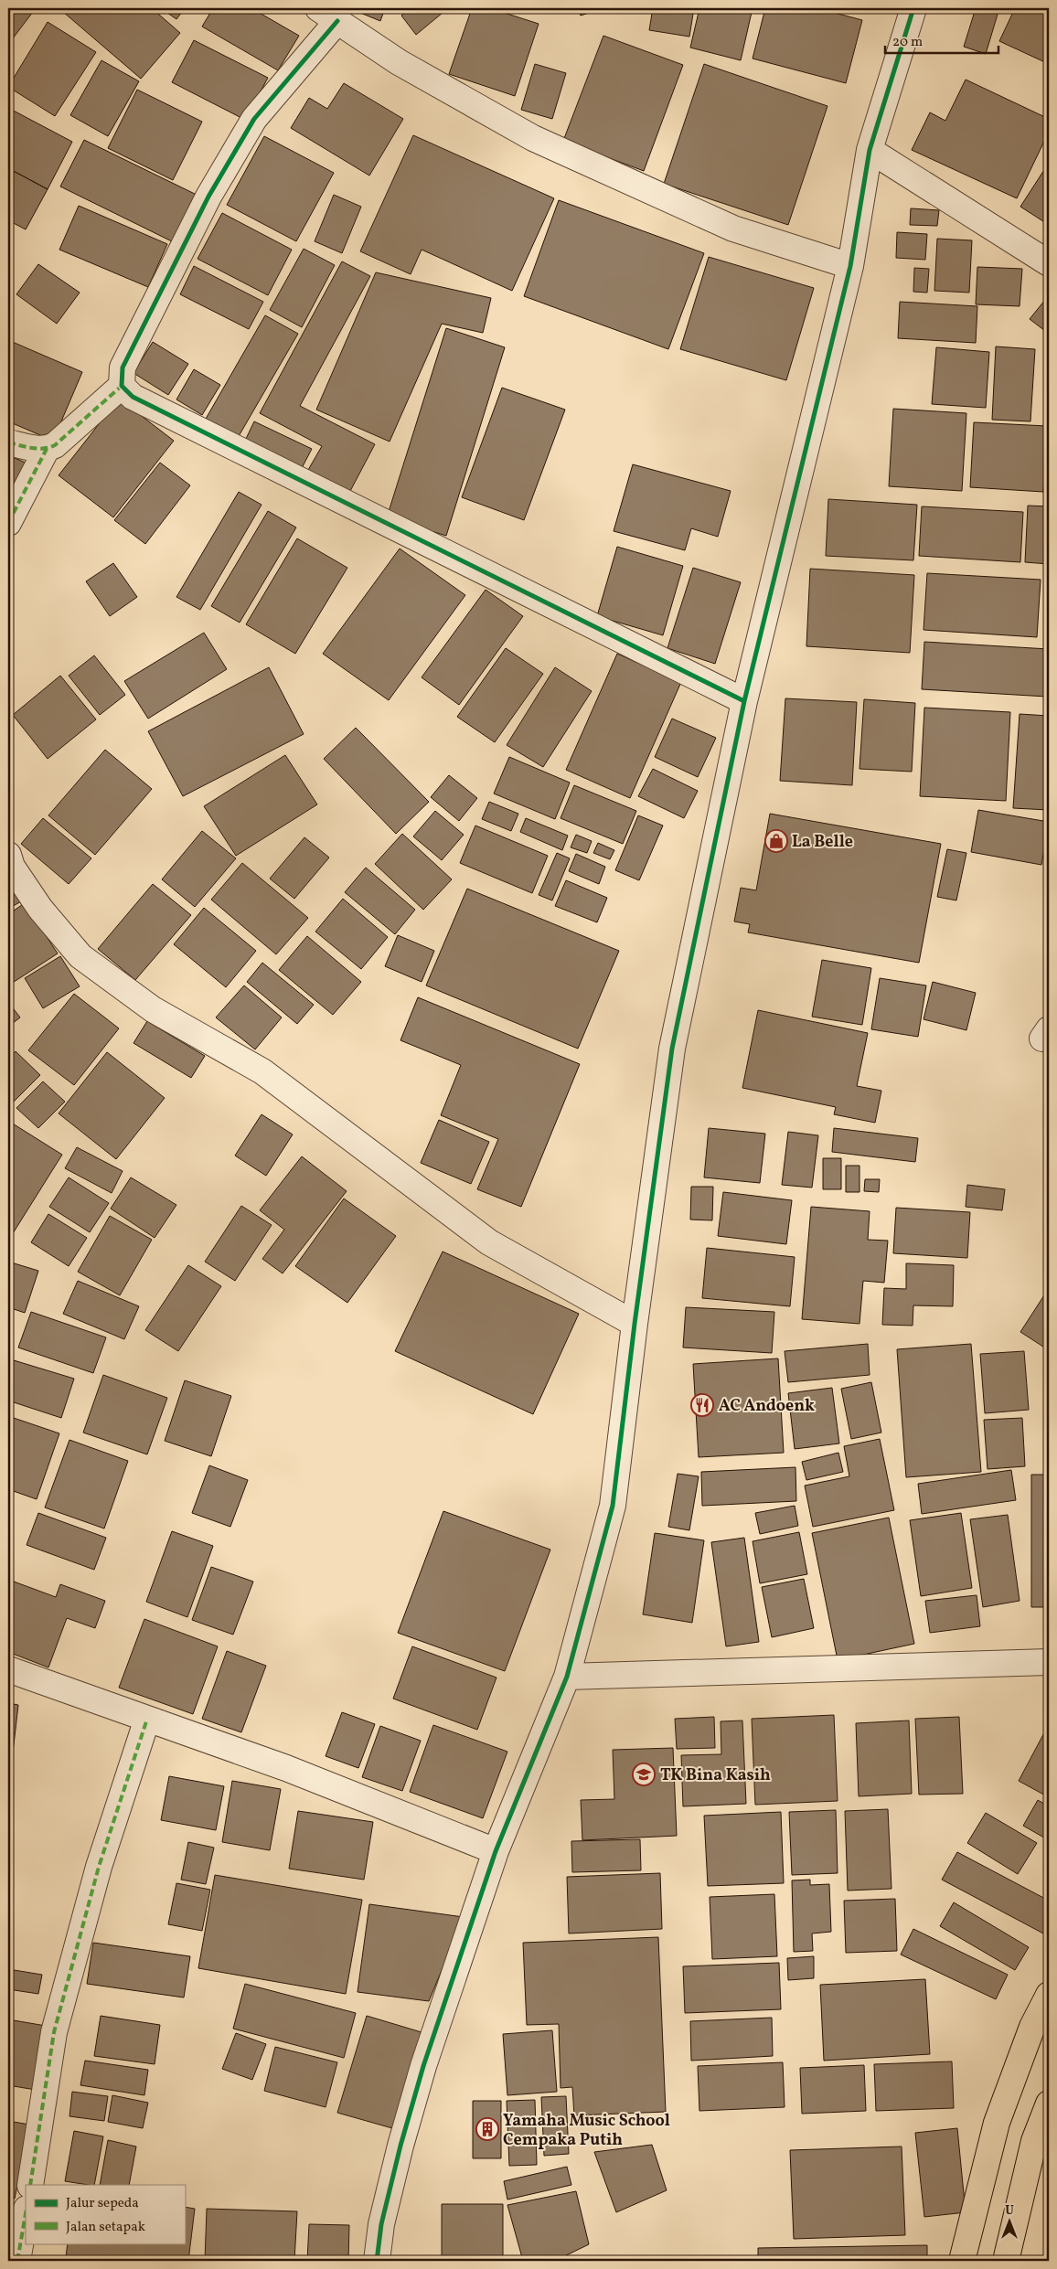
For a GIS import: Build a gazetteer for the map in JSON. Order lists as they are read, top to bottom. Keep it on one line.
{"places":{"shop":["La Belle"],"restaurant":["AC Andoenk"],"school or university":["TK Bina Kasih"],"building":["Yamaha Music School Cempaka Putih"]},"legend":["Jalur sepeda","Jalan setapak"],"scale_bar":"20 m","north":"top"}
